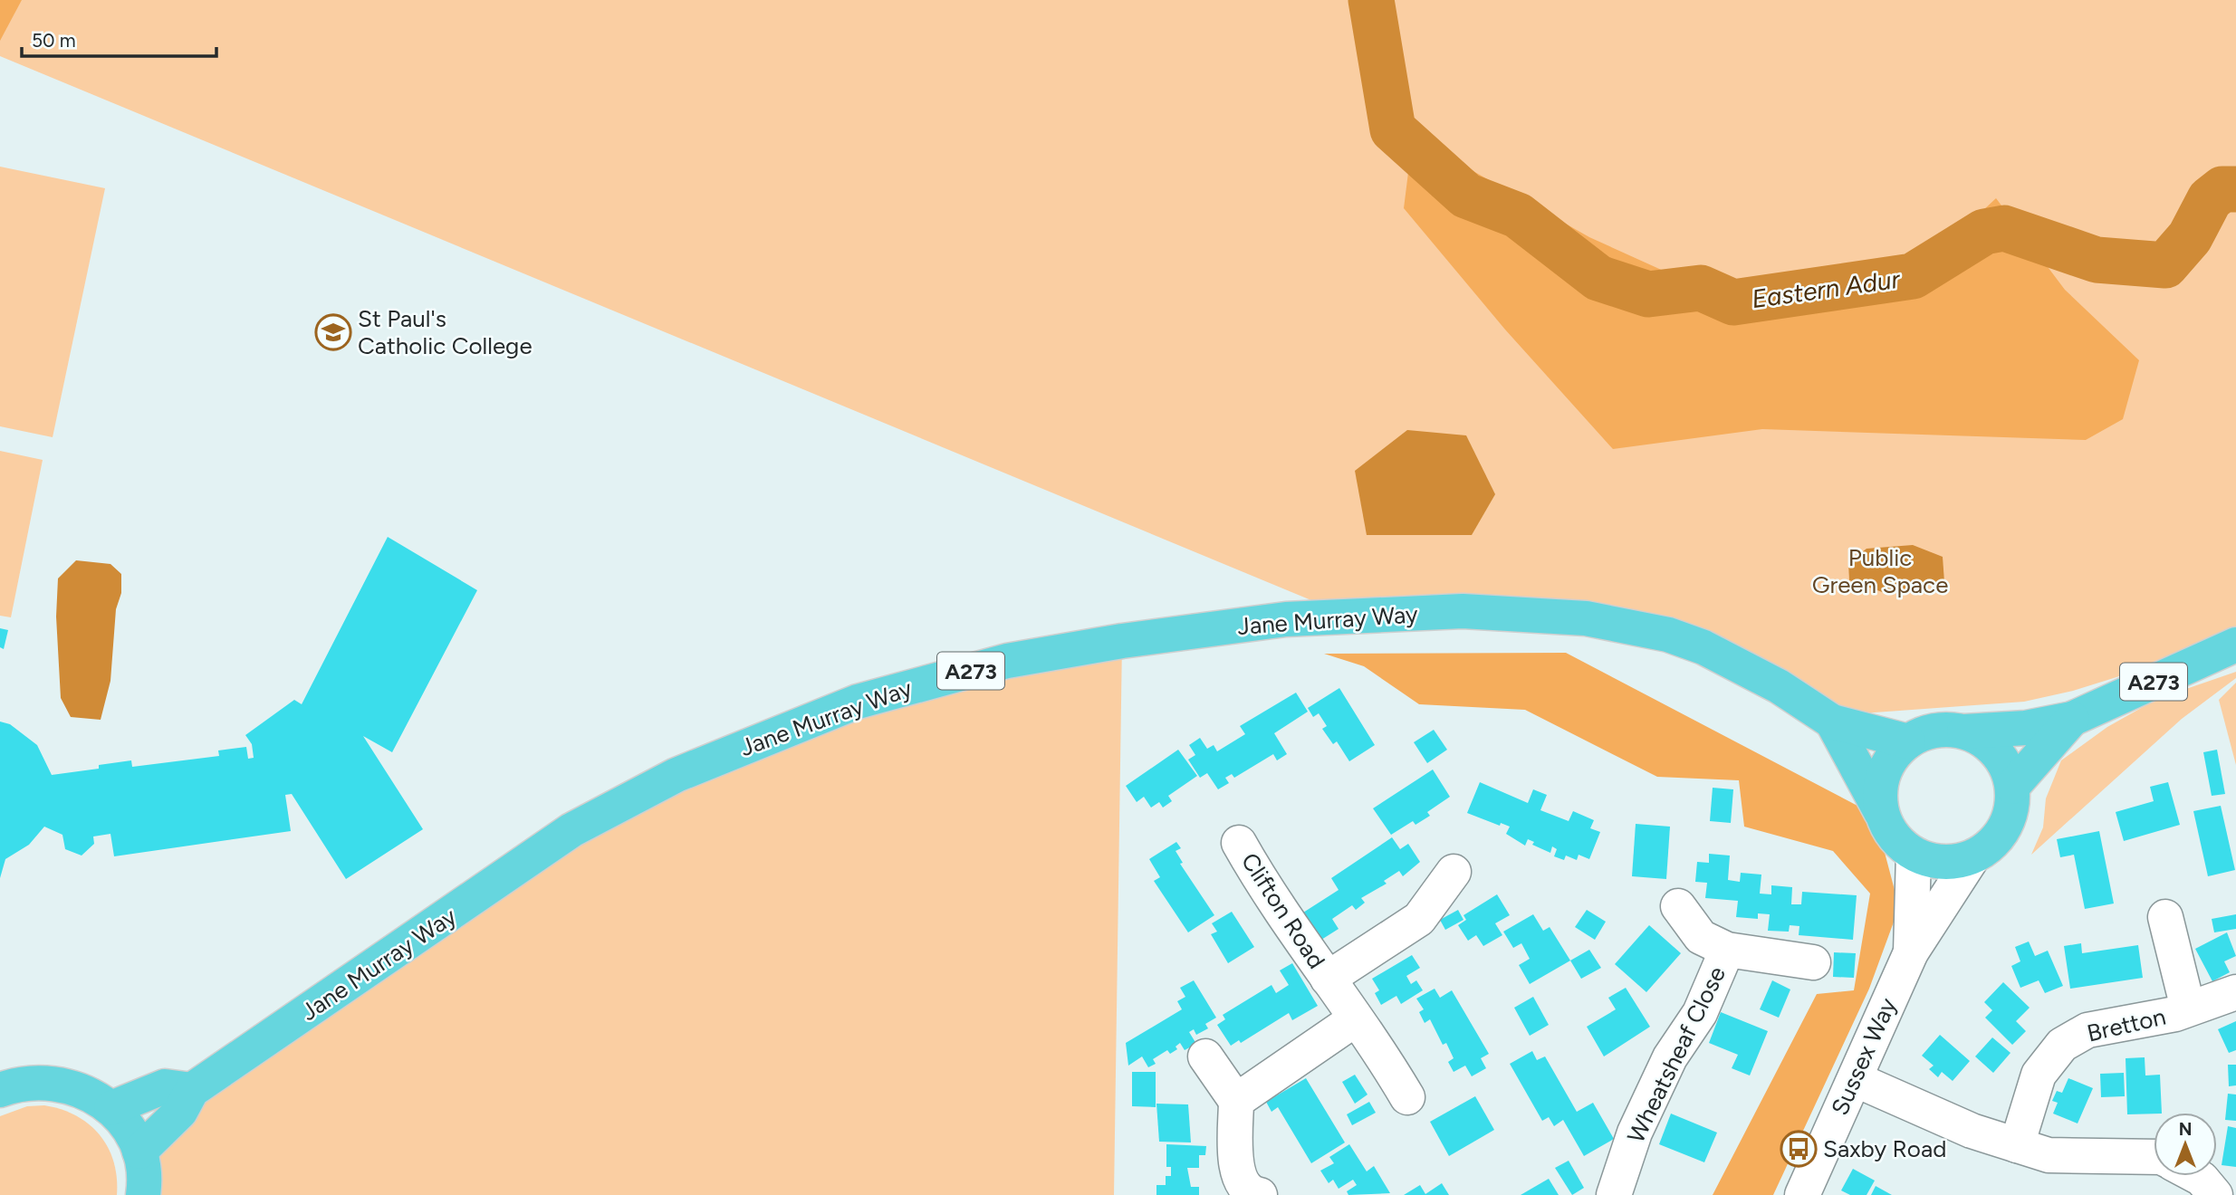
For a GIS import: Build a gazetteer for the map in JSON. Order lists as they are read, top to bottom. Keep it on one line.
{"streets":{"main road":["Jane Murray Way","A273"],"street":["Clifton Road","Bretton","Wheatsheaf Close","Sussex Way"]},"crossings":[["Jane Murray Way","A273"],["Jane Murray Way","Sussex Way"],["A273","Sussex Way"]],"water":["Eastern Adur"],"parks":["Public Green Space"],"places":{"school or university":["St Paul's Catholic College"],"bus stop":["Saxby Road"]},"scale_bar":"50 m","north":"top"}
